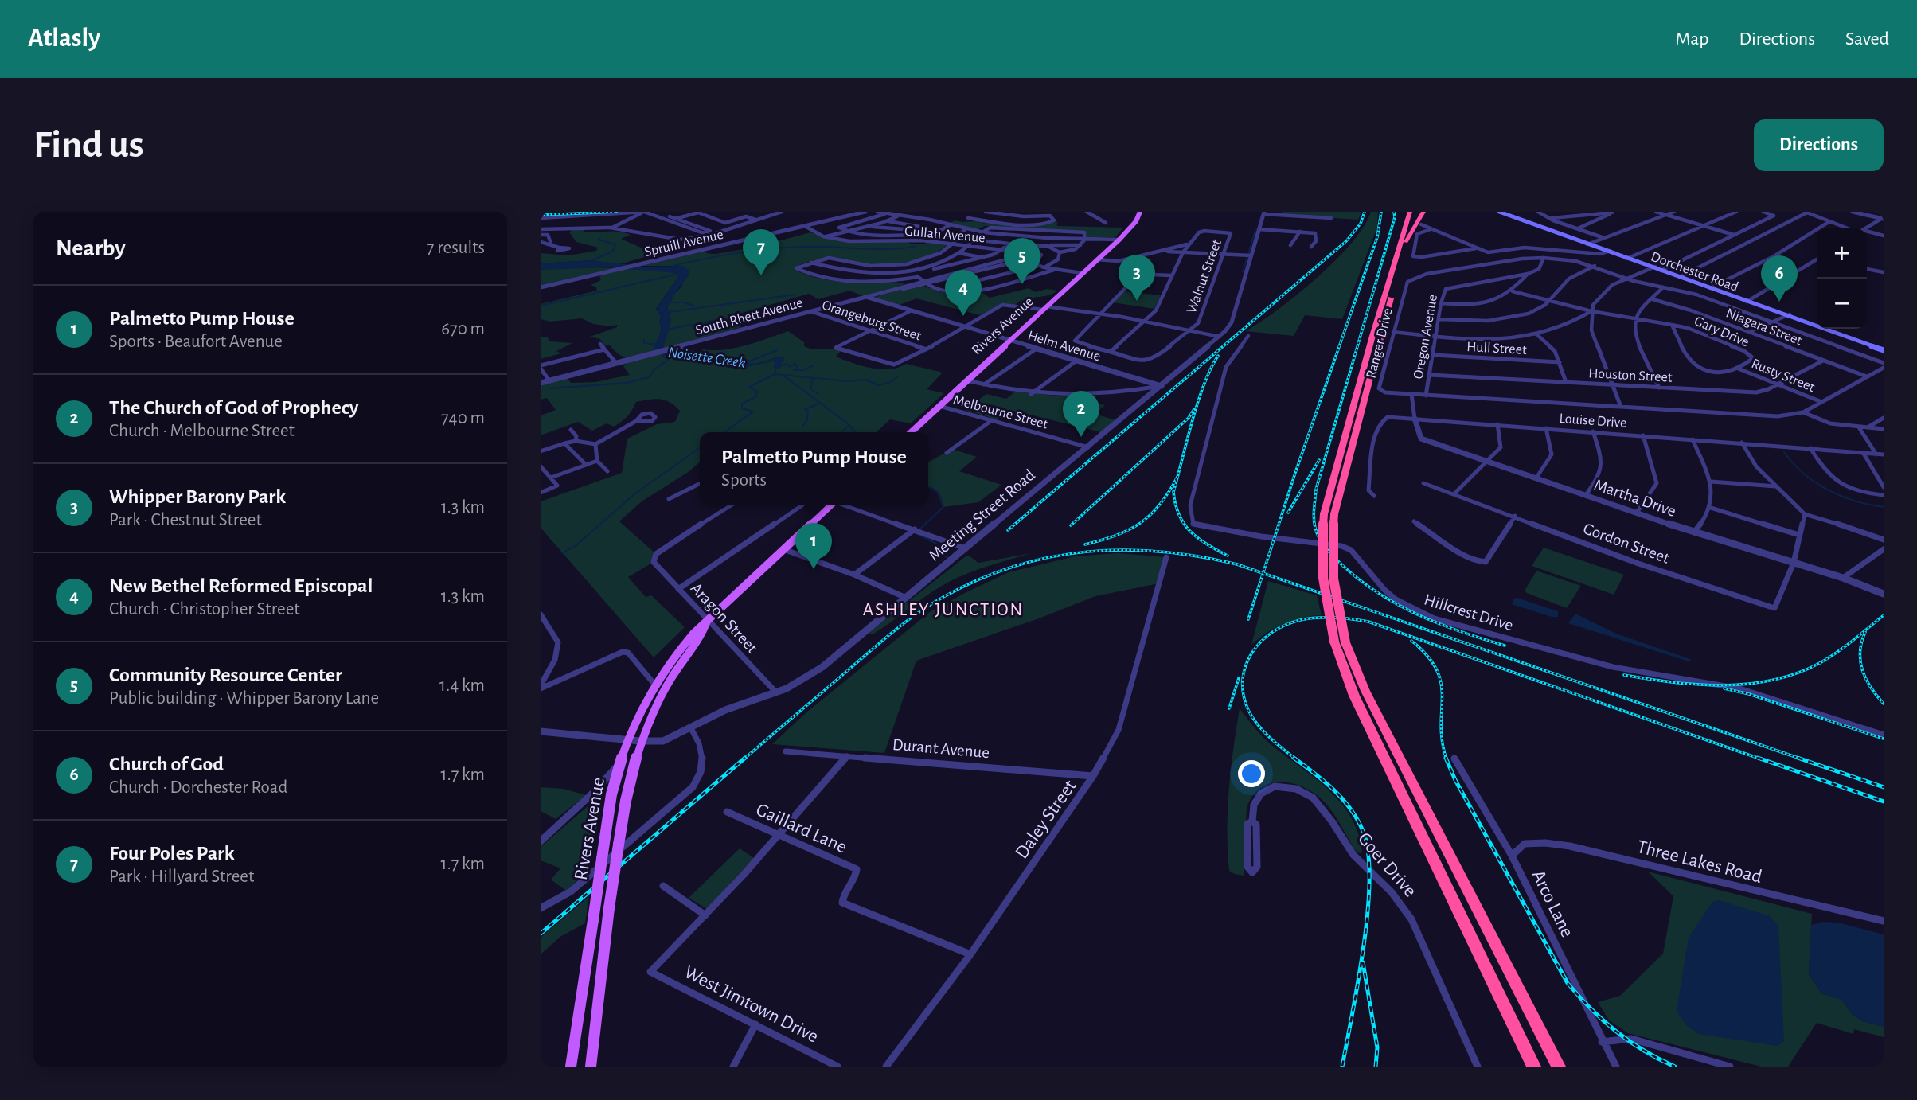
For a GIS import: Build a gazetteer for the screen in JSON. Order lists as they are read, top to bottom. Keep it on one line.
{"streets":{"main road":["Dorchester Road","Rivers Avenue"],"street":["Gullah Avenue","Spruill Avenue","Walnut Street","South Rhett Avenue","Orangeburg Street","Niagara Street","Gary Drive","Oregon Avenue","Ranger Drive","Helm Avenue","Hull Street","Houston Street","Rusty Street","Melbourne Street","Louise Drive","Martha Drive","Meeting Street Road","Gordon Street","Hillcrest Drive","Aragon Street","Durant Avenue","Daley Street","Gaillard Lane","Three Lakes Road","Goer Drive","Arco Lane","West Jimtown Drive"]},"crossings":[["Gullah Avenue","Spruill Avenue"],["Gullah Avenue","Rivers Avenue"],["South Rhett Avenue","Orangeburg Street"],["South Rhett Avenue","Helm Avenue"],["Rivers Avenue","Helm Avenue"],["Rivers Avenue","Melbourne Street"],["Rivers Avenue","Meeting Street Road"],["Rivers Avenue","Aragon Street"],["Niagara Street","Ranger Drive"],["Niagara Street","Houston Street"],["Gary Drive","Rusty Street"],["Oregon Avenue","Ranger Drive"],["Oregon Avenue","Hull Street"],["Oregon Avenue","Houston Street"],["Ranger Drive","Rusty Street"],["Ranger Drive","Martha Drive"],["Helm Avenue","Meeting Street Road"],["Houston Street","Rusty Street"],["Melbourne Street","Meeting Street Road"],["Louise Drive","Martha Drive"],["Martha Drive","Gordon Street"],["Meeting Street Road","Aragon Street"],["Durant Avenue","Daley Street"],["Daley Street","Gaillard Lane"],["Three Lakes Road","Arco Lane"]],"districts":["ASHLEY JUNCTION"],"water":["Noisette Creek"],"page":{"header":"Atlasly","nav":["Map","Directions","Saved"],"buttons":"Directions","title":"Find us","heading":["Nearby","7 results"],"map_buttons":["+","−"],"pins":["7","5","3","6","4","2","1"],"list":[{"mark":"1","name":"Palmetto Pump House","note":"Sports · Beaufort Avenue","value":"670 m"},{"mark":"2","name":"The Church of God of Prophecy","note":"Church · Melbourne Street","value":"740 m"},{"mark":"3","name":"Whipper Barony Park","note":"Park · Chestnut Street","value":"1.3 km"},{"mark":"4","name":"New Bethel Reformed Episcopal","note":"Church · Christopher Street","value":"1.3 km"},{"mark":"5","name":"Community Resource Center","note":"Public building · Whipper Barony Lane","value":"1.4 km"},{"mark":"6","name":"Church of God","note":"Church · Dorchester Road","value":"1.7 km"},{"mark":"7","name":"Four Poles Park","note":"Park · Hillyard Street","value":"1.7 km"}],"popup":["Palmetto Pump House","Sports"]}}
